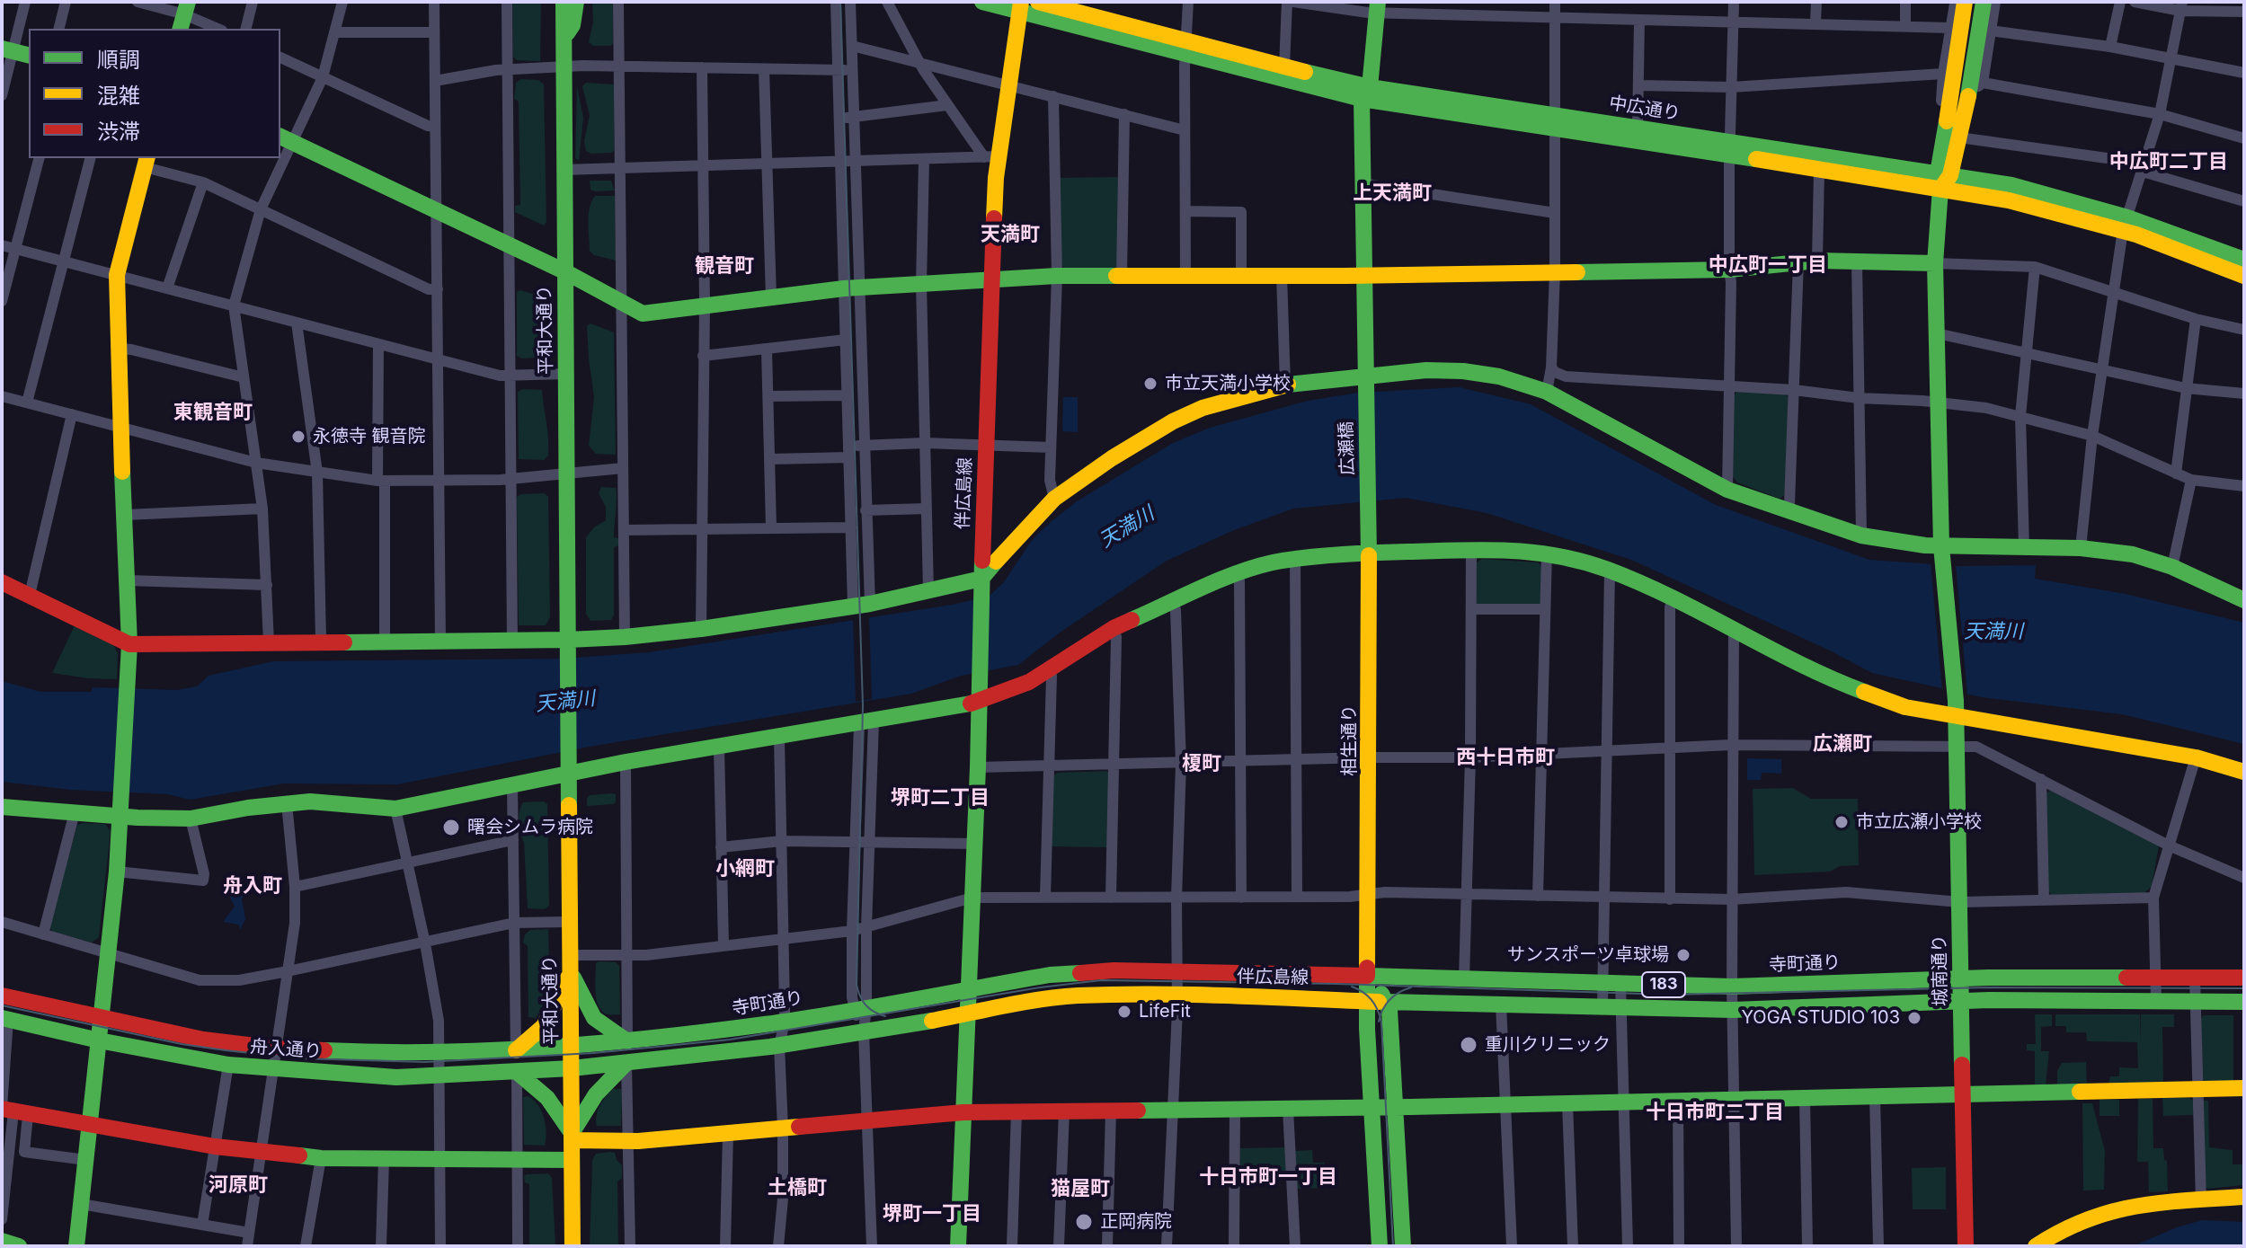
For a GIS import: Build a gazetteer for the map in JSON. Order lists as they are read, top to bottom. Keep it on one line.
{"streets":{"main road":["中広通り","平和大通り","広瀬橋","伴広島線","相生通り","寺町通り","城南通り","183","舟入通り"]},"crossings":[["中広通り","広瀬橋"],["中広通り","城南通り"],["平和大通り","寺町通り"],["平和大通り","舟入通り"],["広瀬橋","相生通り"],["伴広島線","相生通り"],["伴広島線","寺町通り"],["伴広島線","183"],["相生通り","寺町通り"],["寺町通り","城南通り"],["寺町通り","舟入通り"],["城南通り","183"]],"districts":["中広町二丁目","上天満町","天満町","中広町一丁目","観音町","東観音町","広瀬町","西十日市町","榎町","堺町二丁目","小網町","舟入町","十日市町二丁目","十日市町一丁目","河原町","土橋町","猫屋町","堺町一丁目"],"water":["天満川"],"places":["市立天満小学校","永徳寺 観音院","市立広瀬小学校","曙会シムラ病院","サンスポーツ卓球場","LifeFit","YOGA STUDIO 103","重川クリニック","正岡病院"],"legend":["順調","混雑","渋滞"]}
